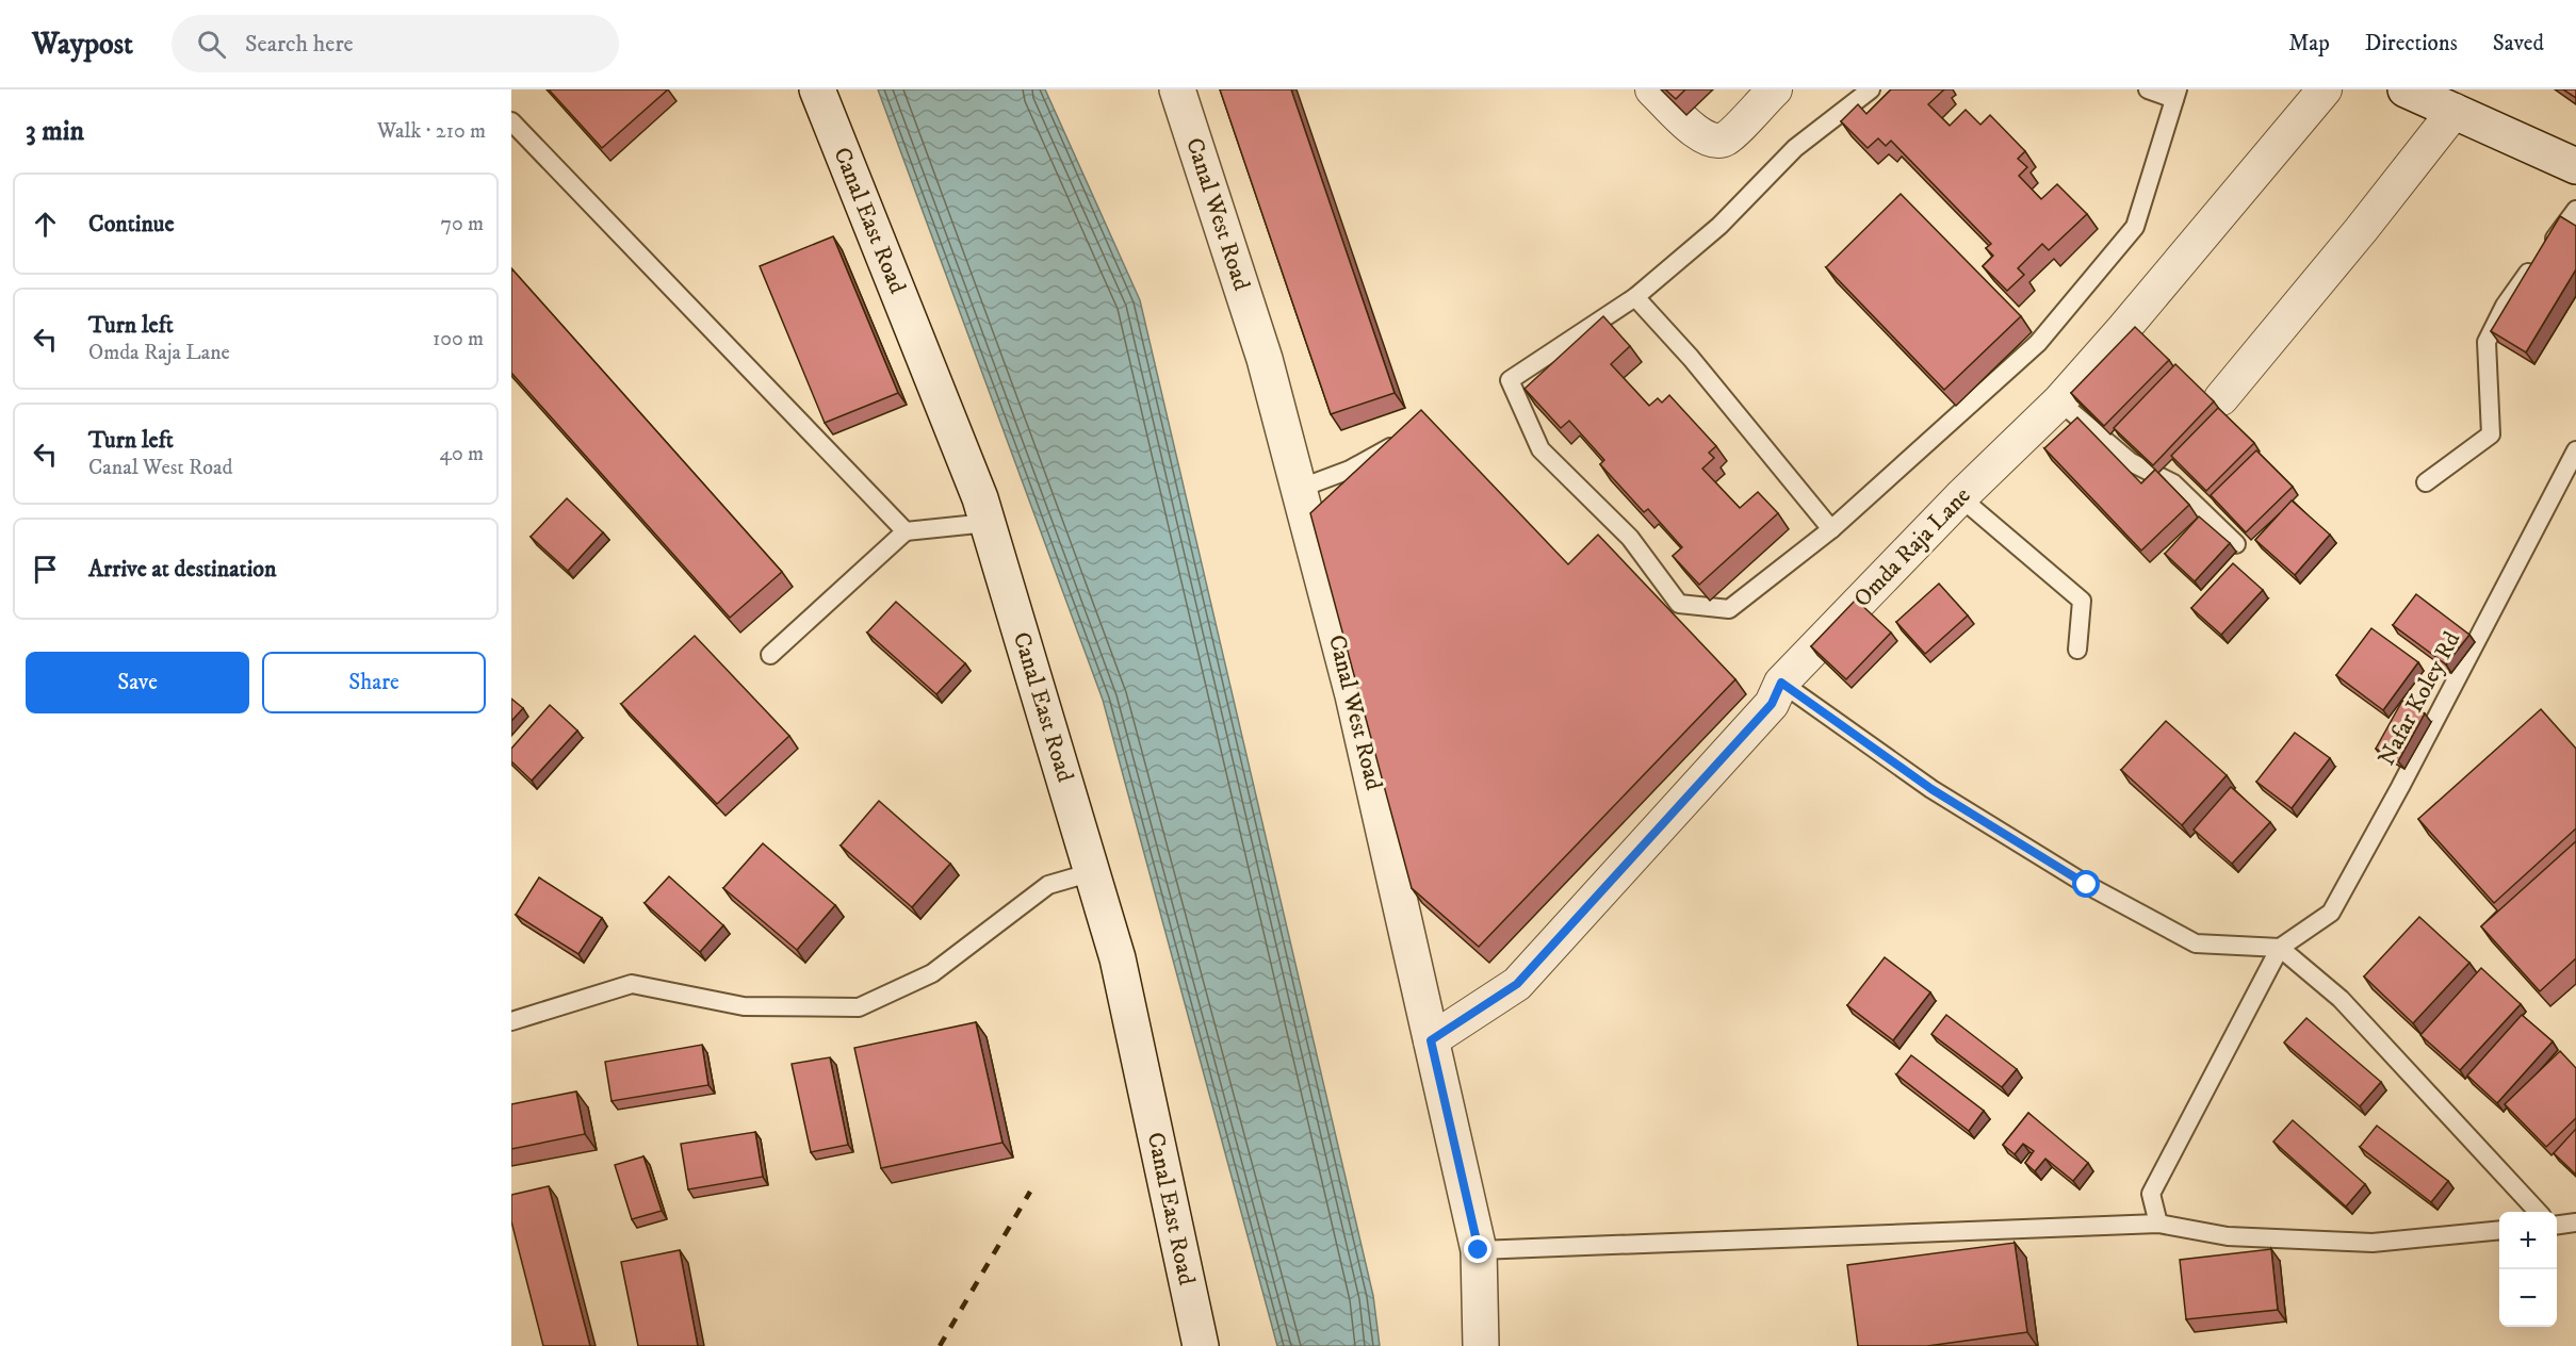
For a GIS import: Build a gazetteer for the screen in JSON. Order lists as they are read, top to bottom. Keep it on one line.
{"streets":{"main road":["Canal West Road","Canal East Road"],"street":["Omda Raja Lane"],"lane":["Nafar Koley Rd"]},"crossings":[["Canal West Road","Omda Raja Lane"]],"page":{"header":"Waypost","search":"Search here","nav":["Map","Directions","Saved"],"heading":["3 min","Walk · 210 m"],"list":[["Continue","70 m"],["Turn left","Omda Raja Lane","100 m"],["Turn left","Canal West Road","40 m"],"Arrive at destination"],"buttons":["Save","Share"],"map_buttons":["+","−"]}}
